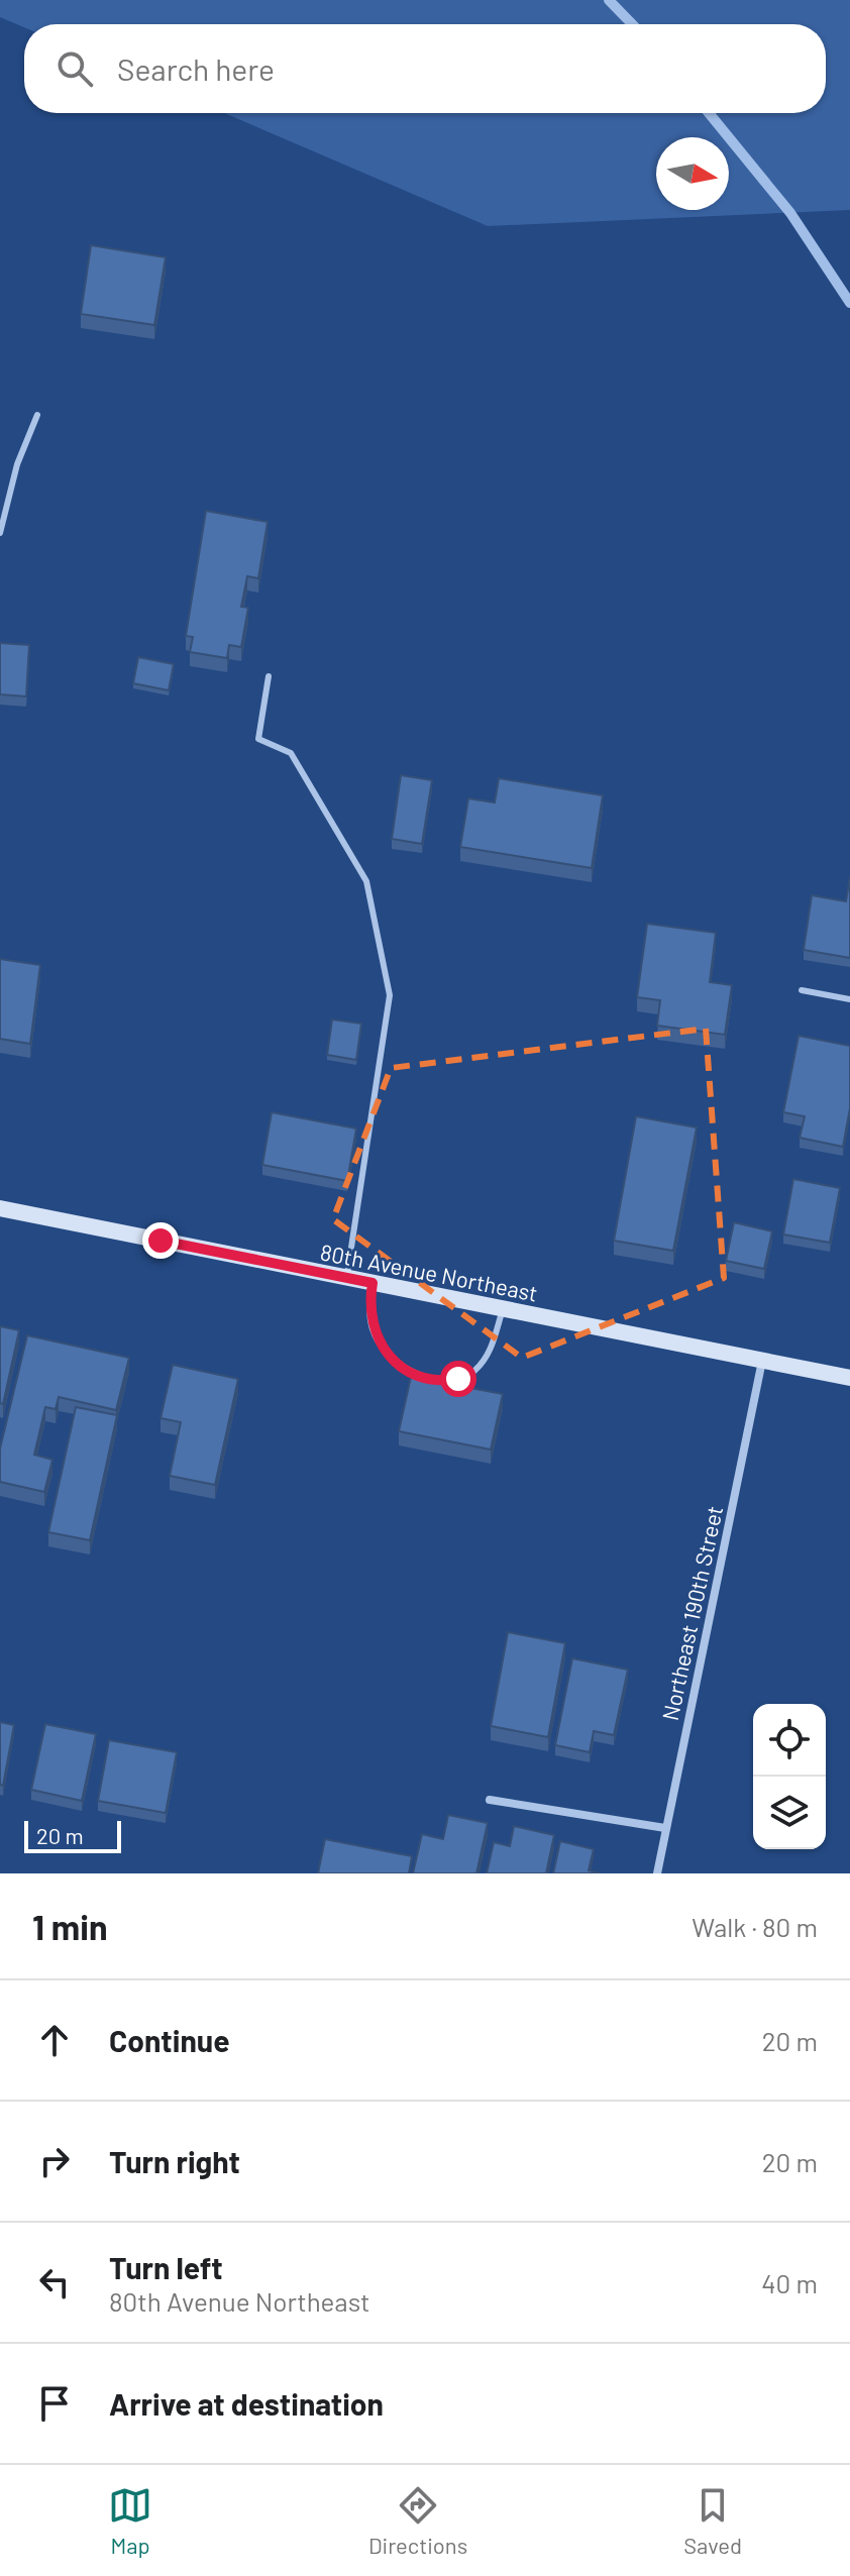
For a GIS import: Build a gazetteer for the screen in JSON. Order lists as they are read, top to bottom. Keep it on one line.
{"streets":{"main road":["80th Avenue Northeast"],"street":["Northeast 190th Street"]},"crossings":[["80th Avenue Northeast","Northeast 190th Street"]],"scale_bar":"20 m","north":"right","page":{"search":"Search here","scale":"20 m","heading":["1 min","Walk · 80 m"],"list":[["Continue","20 m"],["Turn right","20 m"],["Turn left","80th Avenue Northeast","40 m"],"Arrive at destination"],"nav":["Map","Directions","Saved"]}}
